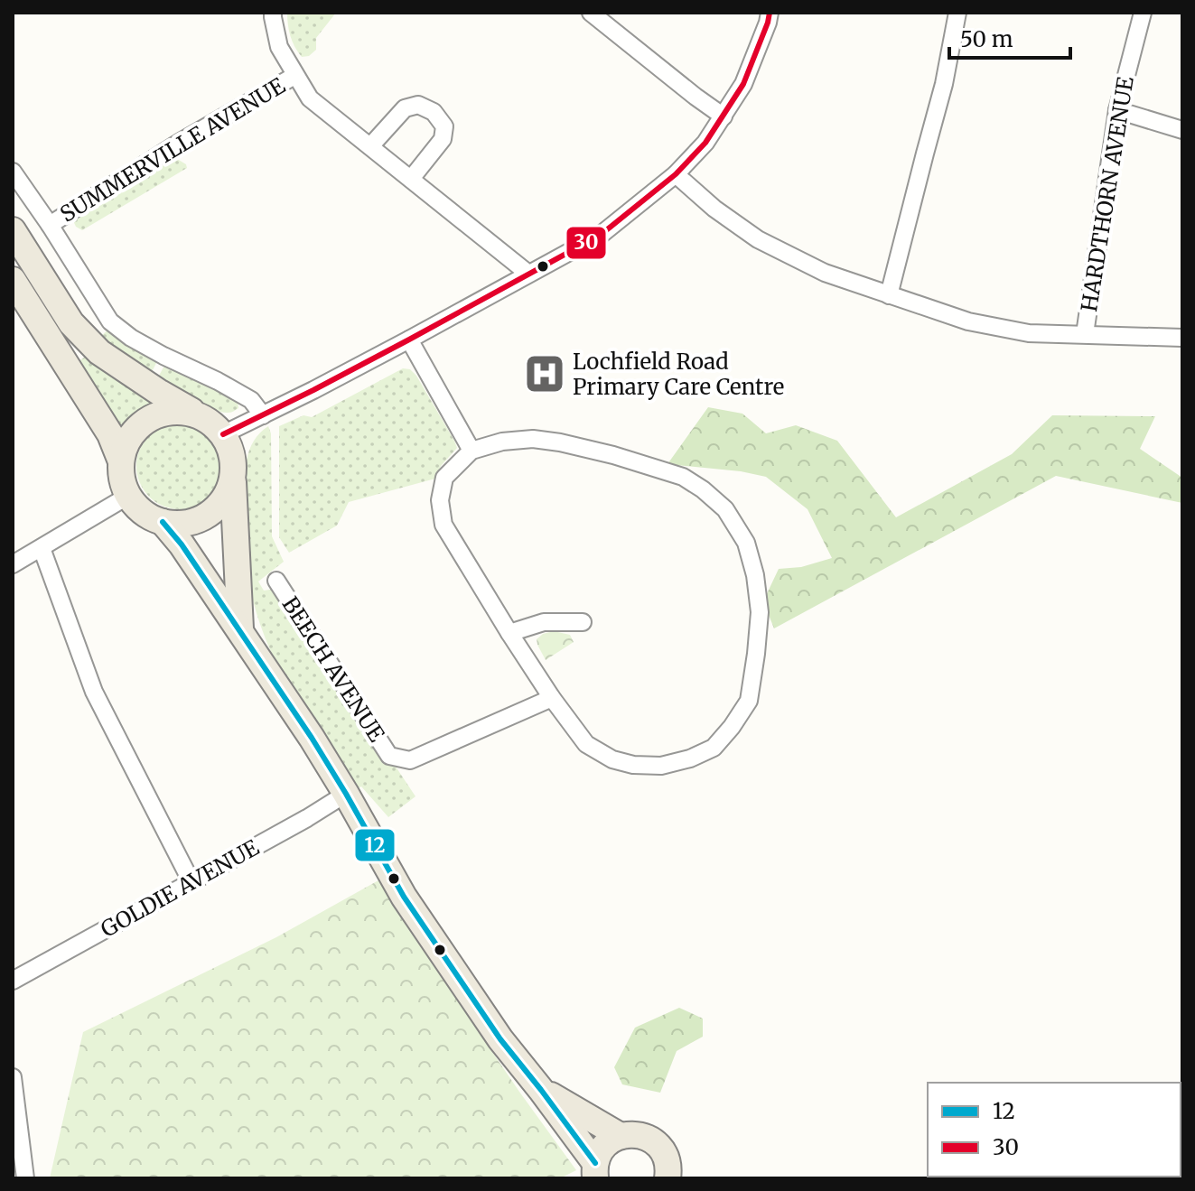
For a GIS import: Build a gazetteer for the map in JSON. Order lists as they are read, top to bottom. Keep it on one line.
{"streets":{"street":["SUMMERVILLE AVENUE","HARDTHORN AVENUE","BEECH AVENUE","GOLDIE AVENUE"]},"places":{"hospital":["Lochfield Road Primary Care Centre"]},"lines":["transit line 30","transit line 12"],"legend":["12","30"],"scale_bar":"50 m"}
